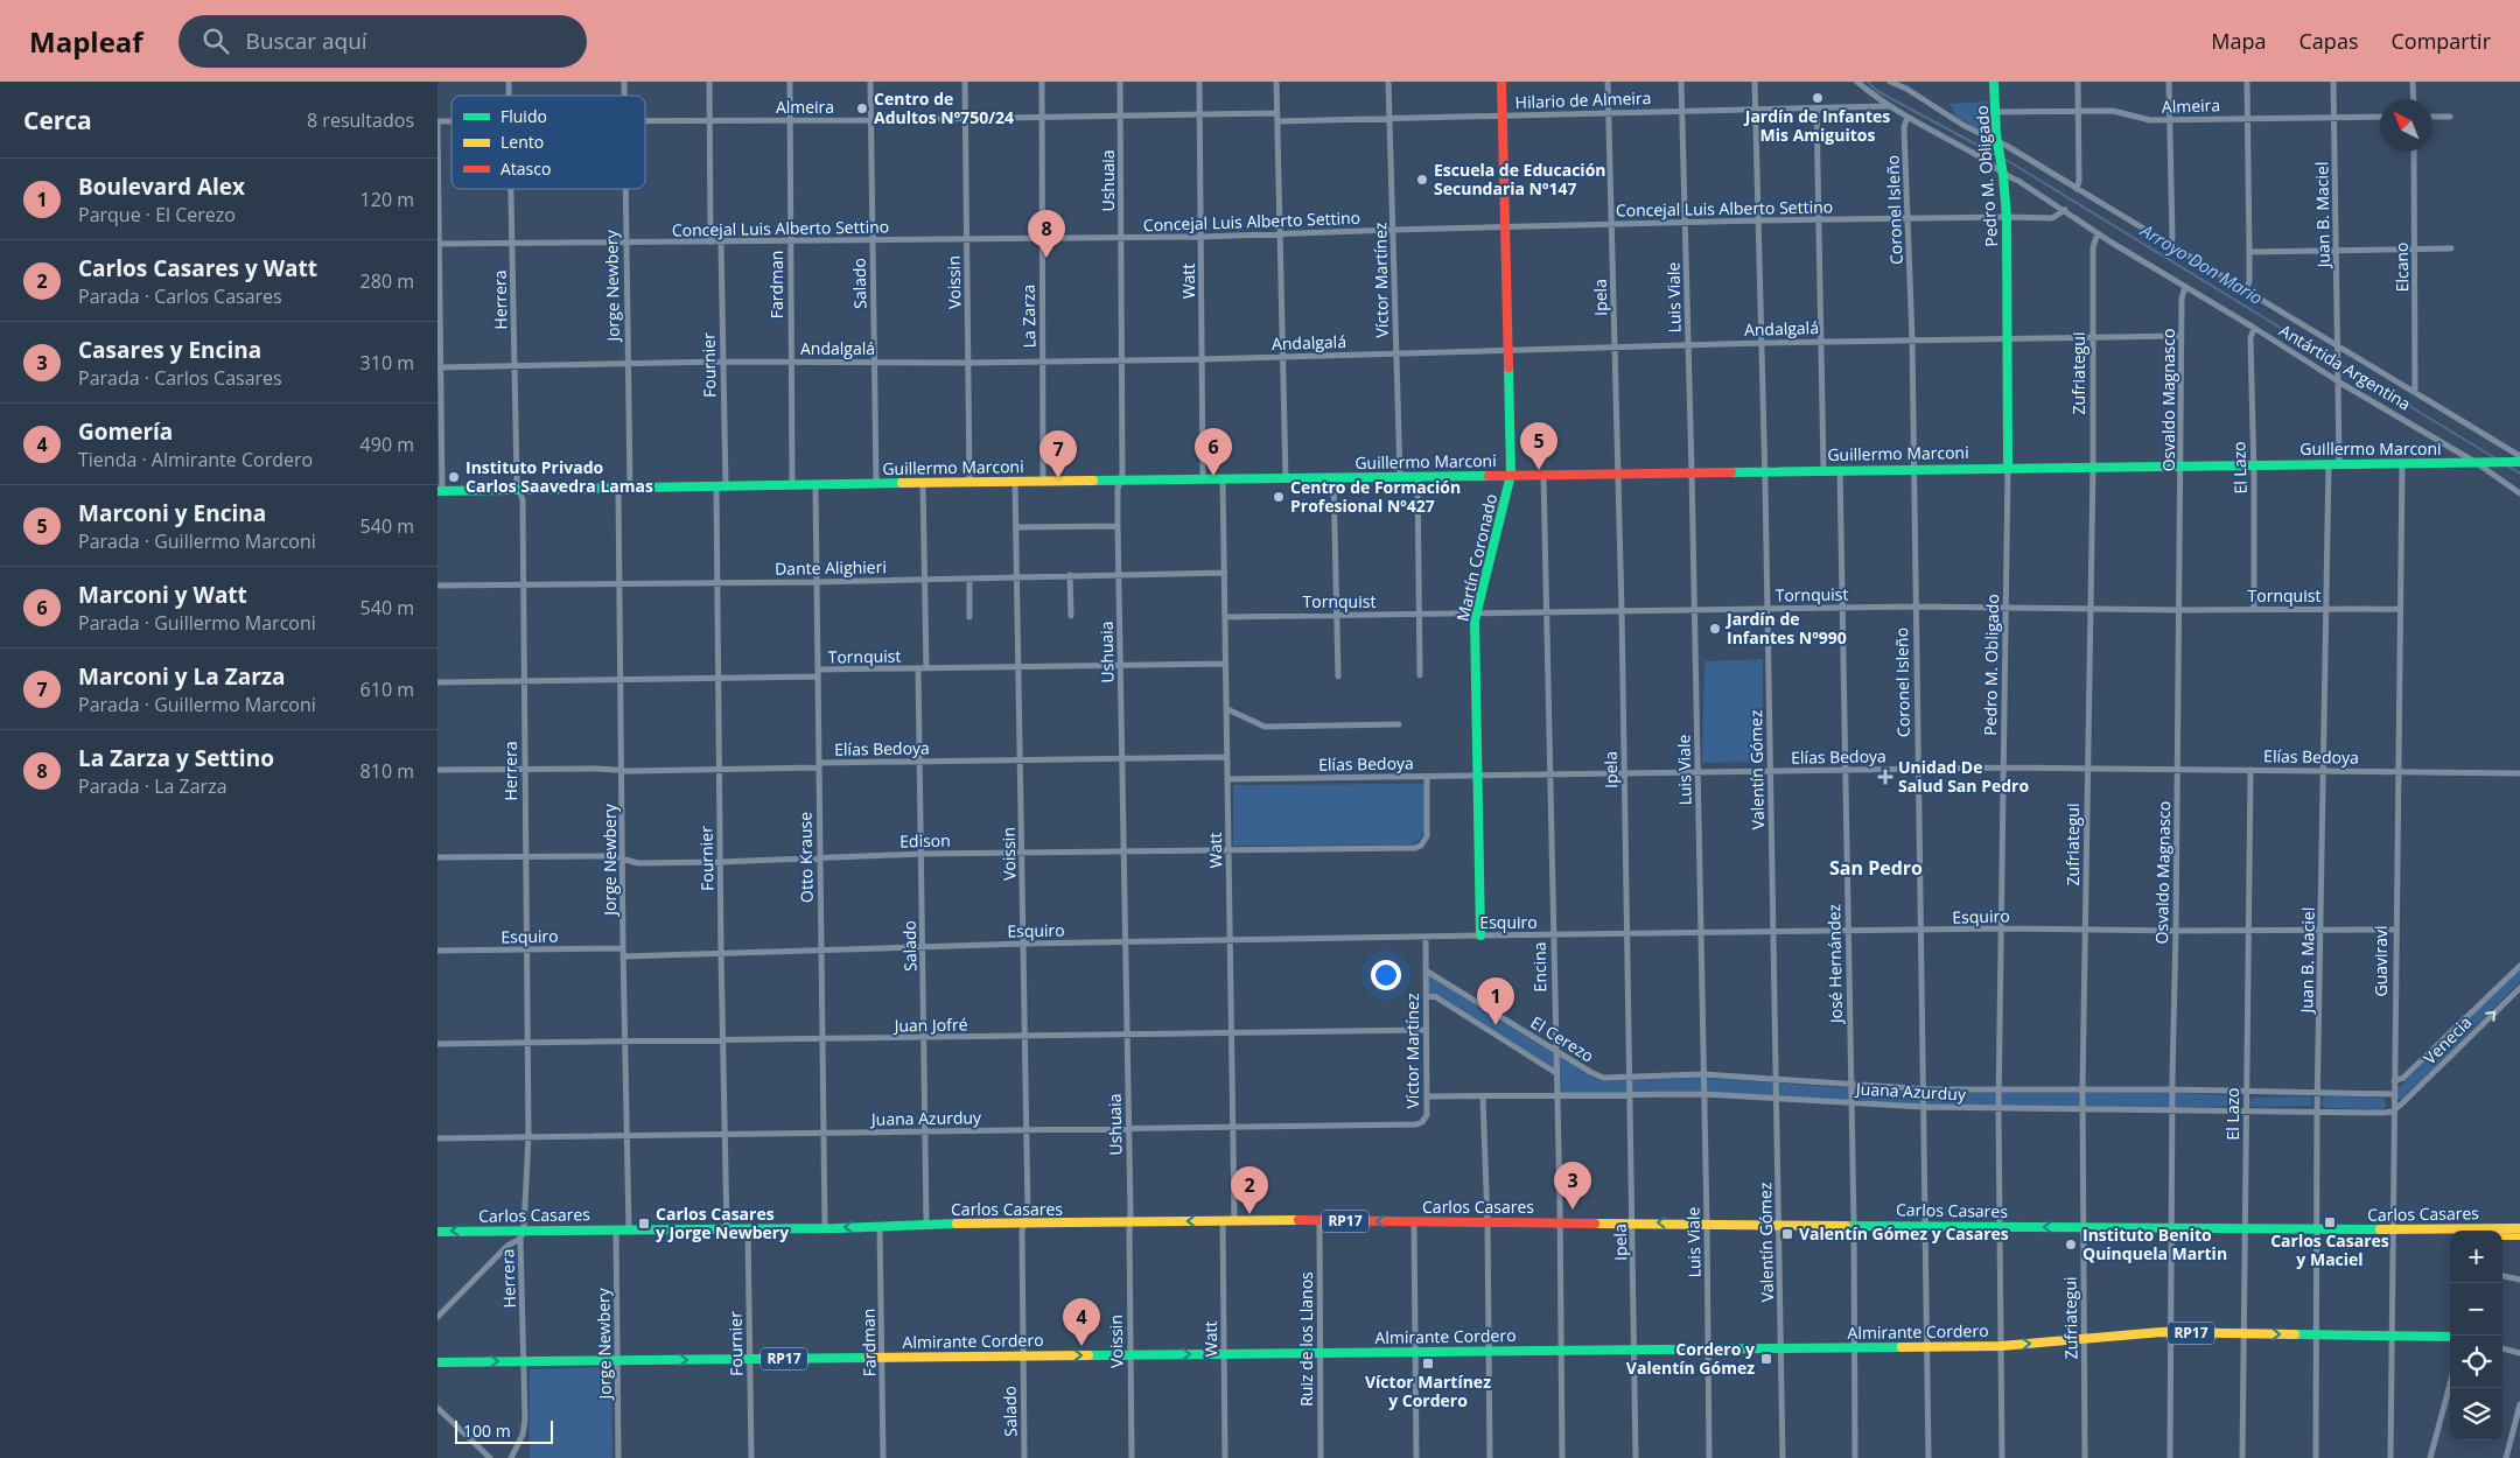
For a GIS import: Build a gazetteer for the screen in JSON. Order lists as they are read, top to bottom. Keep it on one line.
{"streets":{"main road":["Pedro M. Obligado","Guillermo Marconi","Martín Coronado","Carlos Casares","RP17","Almirante Cordero"],"street":["Hilario de Almeira","Almeira","Ushuaia","Concejal Luis Alberto Settino","Coronel Isleño","Juan B. Maciel","Elcano","Víctor Martínez","Watt","Voissin","Salado","Fardman","Jorge Newbery","Ipela","Luis Viale","Herrera","La Zarza","Andalgalá","Fournier","Antártida Argentina","Zufriategui","Osvaldo Magnasco","El Lazo","Dante Alighieri","Tornquist","Elías Bedoya","Valentín Gómez","Edison","Otto Krause","Esquiro","Guaviravi","José Hernández","Encina","Juan Jofré","El Cerezo","Venecia","Juana Azurduy","Ruiz de los Llanos"]},"crossings":[["Hilario de Almeira","Víctor Martínez"],["Hilario de Almeira","Ipela"],["Hilario de Almeira","Luis Viale"],["Hilario de Almeira","Antártida Argentina"],["Hilario de Almeira","Martín Coronado"],["Hilario de Almeira","Valentín Gómez"],["Almeira","Pedro M. Obligado"],["Almeira","Ushuaia"],["Almeira","Juan B. Maciel"],["Almeira","Watt"],["Almeira","Voissin"],["Almeira","Salado"],["Almeira","Fardman"],["Almeira","La Zarza"],["Pedro M. Obligado","Concejal Luis Alberto Settino"],["Pedro M. Obligado","Andalgalá"],["Pedro M. Obligado","Antártida Argentina"],["Pedro M. Obligado","Guillermo Marconi"],["Pedro M. Obligado","Tornquist"],["Pedro M. Obligado","Elías Bedoya"],["Pedro M. Obligado","Esquiro"],["Pedro M. Obligado","Juana Azurduy"],["Pedro M. Obligado","Carlos Casares"],["Pedro M. Obligado","Almirante Cordero"],["Ushuaia","Concejal Luis Alberto Settino"],["Ushuaia","Voissin"],["Ushuaia","Andalgalá"],["Ushuaia","Guillermo Marconi"],["Ushuaia","Dante Alighieri"],["Ushuaia","Tornquist"],["Ushuaia","Elías Bedoya"],["Ushuaia","Edison"],["Ushuaia","Esquiro"],["Ushuaia","Juan Jofré"],["Ushuaia","Juana Azurduy"],["Ushuaia","Carlos Casares"],["Concejal Luis Alberto Settino","Coronel Isleño"],["Concejal Luis Alberto Settino","Víctor Martínez"],["Concejal Luis Alberto Settino","Watt"],["Concejal Luis Alberto Settino","Voissin"],["Concejal Luis Alberto Settino","Salado"],["Concejal Luis Alberto Settino","Fardman"],["Concejal Luis Alberto Settino","Jorge Newbery"],["Concejal Luis Alberto Settino","Ipela"],["Concejal Luis Alberto Settino","Luis Viale"],["Concejal Luis Alberto Settino","Herrera"],["Concejal Luis Alberto Settino","La Zarza"],["Concejal Luis Alberto Settino","Fournier"],["Concejal Luis Alberto Settino","Antártida Argentina"],["Concejal Luis Alberto Settino","Martín Coronado"],["Concejal Luis Alberto Settino","Valentín Gómez"],["Coronel Isleño","Andalgalá"],["Coronel Isleño","Antártida Argentina"],["Coronel Isleño","Guillermo Marconi"],["Coronel Isleño","Tornquist"],["Coronel Isleño","Elías Bedoya"],["Coronel Isleño","Esquiro"],["Coronel Isleño","Juana Azurduy"],["Coronel Isleño","Carlos Casares"],["Coronel Isleño","Almirante Cordero"],["Juan B. Maciel","Antártida Argentina"],["Juan B. Maciel","Guillermo Marconi"],["Juan B. Maciel","Tornquist"],["Juan B. Maciel","Elías Bedoya"],["Juan B. Maciel","Esquiro"],["Juan B. Maciel","Juana Azurduy"],["Juan B. Maciel","Carlos Casares"],["Juan B. Maciel","Almirante Cordero"],["Elcano","Antártida Argentina"],["Víctor Martínez","Andalgalá"],["Víctor Martínez","Guillermo Marconi"],["Víctor Martínez","Esquiro"],["Víctor Martínez","Juan Jofré"],["Víctor Martínez","El Cerezo"],["Víctor Martínez","Juana Azurduy"],["Watt","Andalgalá"],["Watt","Guillermo Marconi"],["Watt","Dante Alighieri"],["Watt","Tornquist"],["Watt","Elías Bedoya"],["Watt","Edison"],["Watt","Esquiro"],["Watt","Juan Jofré"],["Watt","Juana Azurduy"],["Watt","Carlos Casares"],["Watt","Almirante Cordero"],["Voissin","Salado"],["Voissin","Andalgalá"],["Voissin","Guillermo Marconi"],["Voissin","Dante Alighieri"],["Voissin","Tornquist"],["Voissin","Elías Bedoya"],["Voissin","Edison"],["Voissin","Esquiro"],["Voissin","Juan Jofré"],["Voissin","Juana Azurduy"],["Voissin","Carlos Casares"],["Voissin","Almirante Cordero"],["Salado","Andalgalá"],["Salado","Guillermo Marconi"],["Salado","Tornquist"],["Salado","Elías Bedoya"],["Salado","Edison"],["Salado","Esquiro"],["Salado","Juan Jofré"],["Salado","Juana Azurduy"],["Salado","Carlos Casares"],["Salado","Almirante Cordero"],["Fardman","Andalgalá"],["Fardman","Guillermo Marconi"],["Fardman","Carlos Casares"],["Fardman","Almirante Cordero"],["Jorge Newbery","Andalgalá"],["Jorge Newbery","Guillermo Marconi"],["Jorge Newbery","Dante Alighieri"],["Jorge Newbery","Tornquist"],["Jorge Newbery","Elías Bedoya"],["Jorge Newbery","Edison"],["Jorge Newbery","Esquiro"],["Jorge Newbery","Juan Jofré"],["Jorge Newbery","Juana Azurduy"],["Jorge Newbery","Carlos Casares"],["Jorge Newbery","Almirante Cordero"],["Ipela","Andalgalá"],["Ipela","Guillermo Marconi"],["Ipela","Tornquist"],["Ipela","Elías Bedoya"],["Ipela","Esquiro"],["Ipela","El Cerezo"],["Ipela","Juana Azurduy"],["Ipela","Carlos Casares"],["Ipela","Almirante Cordero"],["Luis Viale","Andalgalá"],["Luis Viale","Guillermo Marconi"],["Luis Viale","Tornquist"],["Luis Viale","Elías Bedoya"],["Luis Viale","Esquiro"],["Luis Viale","Juana Azurduy"],["Luis Viale","Carlos Casares"],["Luis Viale","Almirante Cordero"],["Herrera","Andalgalá"],["Herrera","Guillermo Marconi"],["Herrera","Dante Alighieri"],["Herrera","Tornquist"],["Herrera","Elías Bedoya"],["Herrera","Edison"],["Herrera","Esquiro"],["Herrera","Juan Jofré"],["Herrera","Juana Azurduy"],["Herrera","Carlos Casares"],["Herrera","Almirante Cordero"],["La Zarza","Andalgalá"],["La Zarza","Guillermo Marconi"],["Andalgalá","Fournier"],["Andalgalá","Zufriategui"],["Andalgalá","Osvaldo Magnasco"],["Andalgalá","Martín Coronado"],["Andalgalá","Valentín Gómez"],["Fournier","Guillermo Marconi"],["Fournier","Dante Alighieri"],["Fournier","Tornquist"],["Fournier","Elías Bedoya"],["Fournier","Edison"],["Fournier","Esquiro"],["Fournier","Juan Jofré"],["Fournier","Juana Azurduy"],["Fournier","Carlos Casares"],["Fournier","Almirante Cordero"],["Antártida Argentina","Zufriategui"],["Antártida Argentina","Osvaldo Magnasco"],["Antártida Argentina","Guillermo Marconi"],["Antártida Argentina","El Lazo"],["Zufriategui","Guillermo Marconi"],["Zufriategui","Tornquist"],["Zufriategui","Elías Bedoya"],["Zufriategui","Esquiro"],["Zufriategui","Juana Azurduy"],["Zufriategui","Carlos Casares"],["Zufriategui","Almirante Cordero"],["Osvaldo Magnasco","Guillermo Marconi"],["Osvaldo Magnasco","Tornquist"],["Osvaldo Magnasco","Elías Bedoya"],["Osvaldo Magnasco","Esquiro"],["Osvaldo Magnasco","Juana Azurduy"],["Osvaldo Magnasco","Carlos Casares"],["Osvaldo Magnasco","Almirante Cordero"],["Guillermo Marconi","El Lazo"],["Guillermo Marconi","Martín Coronado"],["Guillermo Marconi","Valentín Gómez"],["Guillermo Marconi","Otto Krause"],["Guillermo Marconi","Guaviravi"],["Guillermo Marconi","José Hernández"],["Guillermo Marconi","Encina"],["El Lazo","Tornquist"],["El Lazo","Elías Bedoya"],["El Lazo","Esquiro"],["El Lazo","Juana Azurduy"],["El Lazo","Carlos Casares"],["El Lazo","Almirante Cordero"],["Martín Coronado","Tornquist"],["Martín Coronado","Elías Bedoya"],["Martín Coronado","Esquiro"],["Dante Alighieri","Otto Krause"],["Tornquist","Valentín Gómez"],["Tornquist","Otto Krause"],["Tornquist","Guaviravi"],["Tornquist","José Hernández"],["Tornquist","Encina"],["Elías Bedoya","Valentín Gómez"],["Elías Bedoya","Edison"],["Elías Bedoya","Otto Krause"],["Elías Bedoya","Guaviravi"],["Elías Bedoya","José Hernández"],["Elías Bedoya","Encina"],["Valentín Gómez","Esquiro"],["Valentín Gómez","Juana Azurduy"],["Valentín Gómez","Carlos Casares"],["Valentín Gómez","Almirante Cordero"],["Edison","Otto Krause"],["Otto Krause","Esquiro"],["Otto Krause","Juan Jofré"],["Otto Krause","Juana Azurduy"],["Otto Krause","Carlos Casares"],["Esquiro","Guaviravi"],["Esquiro","José Hernández"],["Esquiro","Encina"],["Guaviravi","Venecia"],["Guaviravi","Juana Azurduy"],["Guaviravi","Carlos Casares"],["Guaviravi","Almirante Cordero"],["José Hernández","Juana Azurduy"],["José Hernández","Carlos Casares"],["José Hernández","Almirante Cordero"],["Encina","El Cerezo"],["Encina","Juana Azurduy"],["Encina","Carlos Casares"],["Encina","Almirante Cordero"],["El Cerezo","Juana Azurduy"],["Venecia","Juana Azurduy"],["Carlos Casares","Ruiz de los Llanos"],["Almirante Cordero","Ruiz de los Llanos"]],"districts":["San Pedro"],"water":["Arroyo Don Mario"],"places":{"other":["Jardín de Infantes Mis Amiguitos","Centro de Adultos Nº750/24","Escuela de Educación Secundaria Nº147","Instituto Privado Carlos Saavedra Lamas","Centro de Formación Profesional Nº427","Jardín de Infantes Nº990","Instituto Benito Quinquela Martin"],"health":["Unidad De Salud San Pedro"],"transit":["Carlos Casares y Maciel","Carlos Casares y Jorge Newbery","Valentín Gómez y Casares","Cordero y Valentín Gómez","Víctor Martínez y Cordero"]},"legend":["Fluido","Lento","Atasco"],"scale_bar":"100 m","north":"top left","page":{"header":"Mapleaf","search":"Buscar aquí","nav":["Mapa","Capas","Compartir"],"heading":["Cerca","8 resultados"],"list":[{"mark":"1","name":"Boulevard Alex","note":"Parque · El Cerezo","value":"120 m"},{"mark":"2","name":"Carlos Casares y Watt","note":"Parada · Carlos Casares","value":"280 m"},{"mark":"3","name":"Casares y Encina","note":"Parada · Carlos Casares","value":"310 m"},{"mark":"4","name":"Gomería","note":"Tienda · Almirante Cordero","value":"490 m"},{"mark":"5","name":"Marconi y Encina","note":"Parada · Guillermo Marconi","value":"540 m"},{"mark":"6","name":"Marconi y Watt","note":"Parada · Guillermo Marconi","value":"540 m"},{"mark":"7","name":"Marconi y La Zarza","note":"Parada · Guillermo Marconi","value":"610 m"},{"mark":"8","name":"La Zarza y Settino","note":"Parada · La Zarza","value":"810 m"}],"pins":["8","5","6","7","1","3","2","4"],"map_buttons":["+","−"],"scale":"100 m"}}
